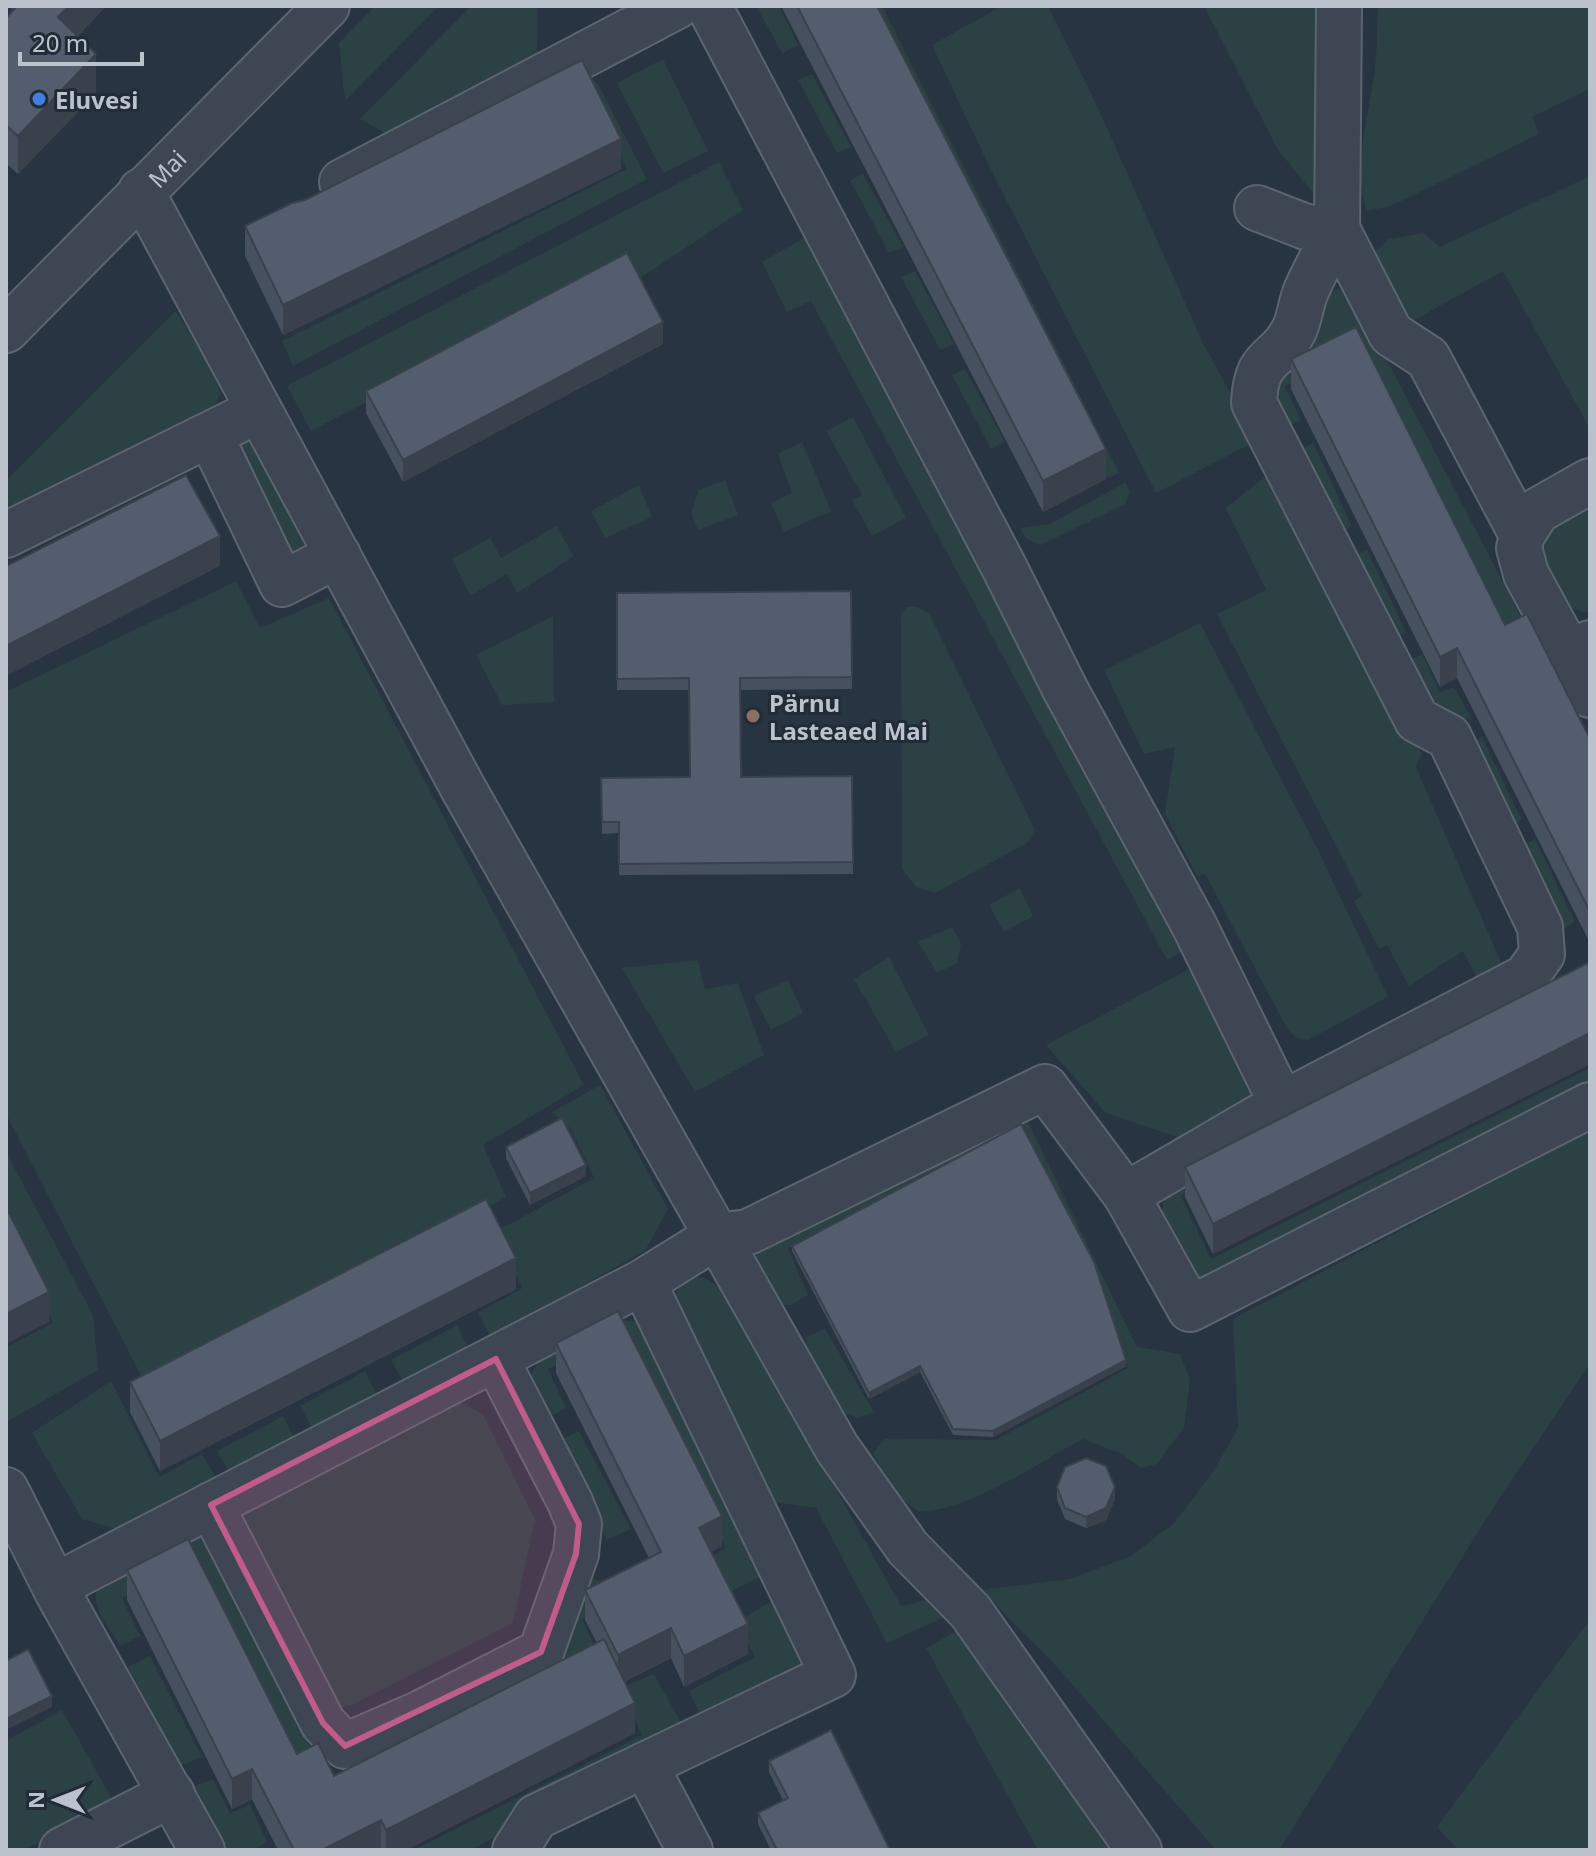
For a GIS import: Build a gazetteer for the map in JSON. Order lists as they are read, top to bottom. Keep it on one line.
{"streets":{"street":["Mai"]},"places":["Eluvesi","Pärnu Lasteaed Mai"],"scale_bar":"20 m","north":"left"}
